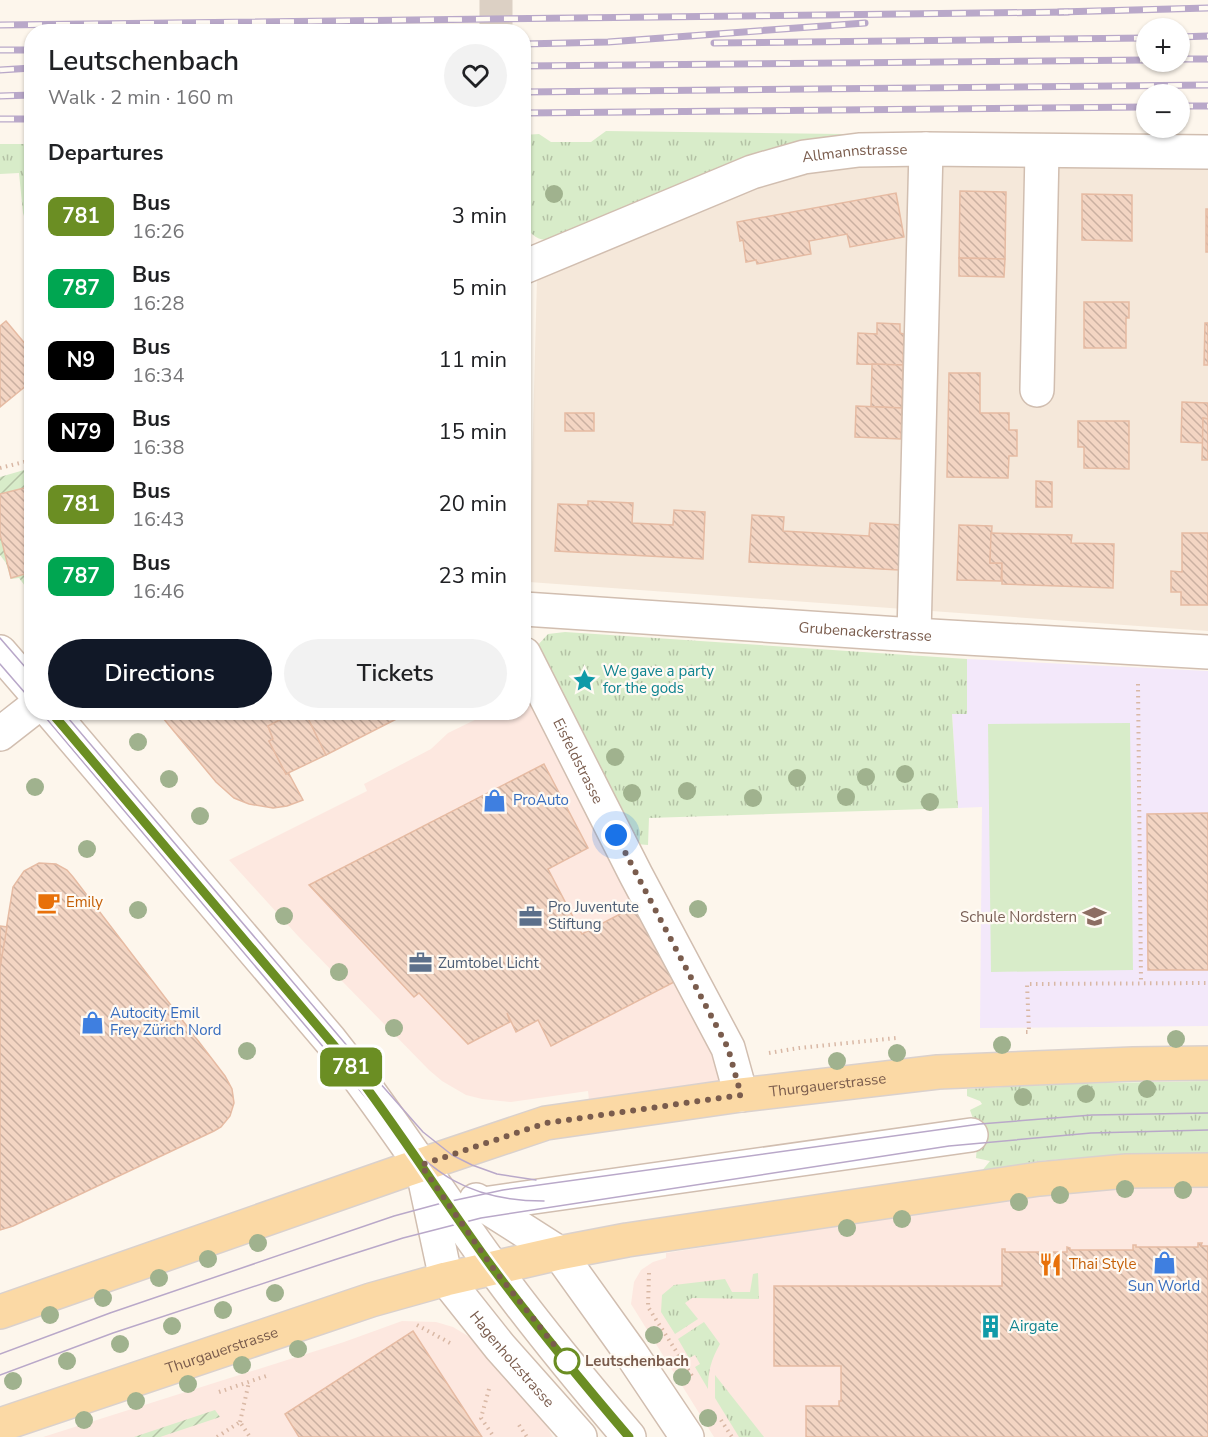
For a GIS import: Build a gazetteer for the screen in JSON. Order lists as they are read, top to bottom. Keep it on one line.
{"streets":{"main road":["Thurgauerstrasse"],"street":["Allmannstrasse","Grubenackerstrasse","Eisfeldstrasse","Hagenholzstrasse"]},"crossings":[["Eisfeldstrasse","Thurgauerstrasse"],["Thurgauerstrasse","Hagenholzstrasse"]],"places":{"place":["We gave a party for the gods"],"shop":["ProAuto","Autocity Emil Frey Zürich Nord","Sun World"],"cafe":["Emily"],"office":["Pro Juventute Stiftung","Zumtobel Licht"],"school or university":["Schule Nordstern"],"restaurant":["Thai Style"],"building":["Airgate"],"other":["Leutschenbach"]},"lines":["bus line 781"],"page":{"on_map":"781","map_buttons":["+","−"],"heading":[["Leutschenbach","Walk · 2 min · 160 m"],"Departures"],"list":[{"mark":"781","name":"Bus","note":"16:26","value":"3 min"},{"mark":"787","name":"Bus","note":"16:28","value":"5 min"},{"mark":"N9","name":"Bus","note":"16:34","value":"11 min"},{"mark":"N79","name":"Bus","note":"16:38","value":"15 min"},{"mark":"781","name":"Bus","note":"16:43","value":"20 min"},{"mark":"787","name":"Bus","note":"16:46","value":"23 min"}],"buttons":["Directions","Tickets"]}}
